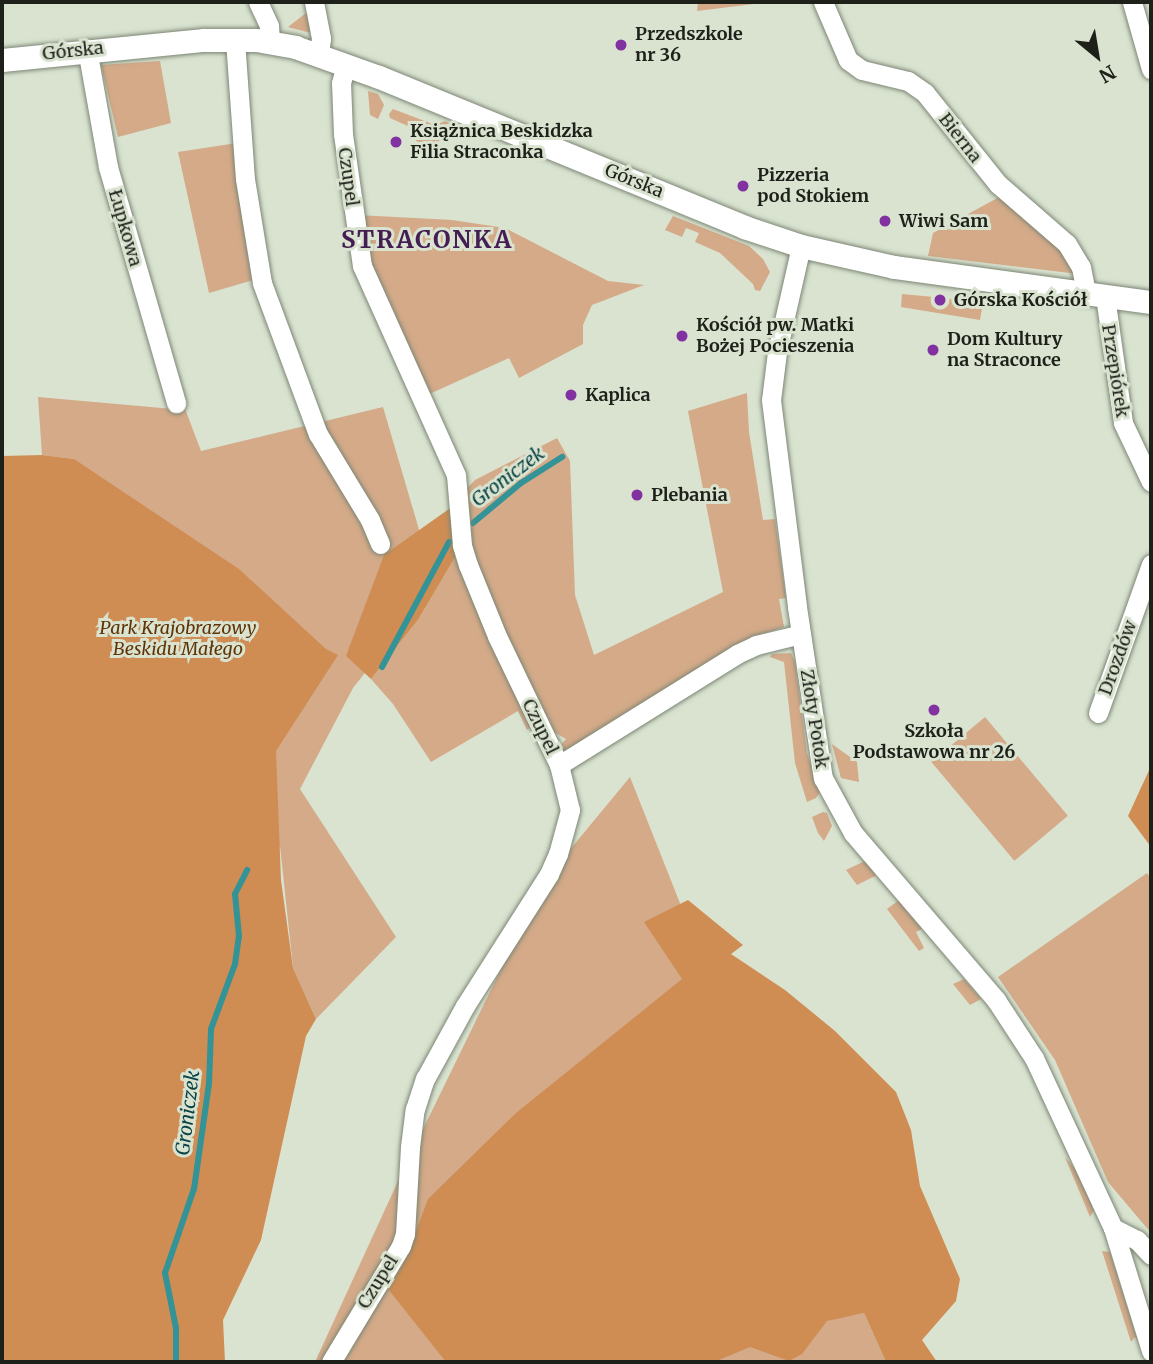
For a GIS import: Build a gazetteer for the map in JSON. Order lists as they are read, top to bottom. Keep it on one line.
{"streets":{"street":["Górska","Bierna","Czupel","Łupkowa","Przepiórek","Drozdów","Złoty Potok"]},"crossings":[["Górska","Bierna"],["Górska","Czupel"],["Górska","Łupkowa"],["Górska","Przepiórek"],["Górska","Złoty Potok"],["Bierna","Przepiórek"]],"districts":["STRACONKA"],"water":["Groniczek"],"parks":["Park Krajobrazowy Beskidu Małego"],"places":["Przedszkole nr 36","Książnica Beskidzka Filia Straconka","Pizzeria pod Stokiem","Wiwi Sam","Górska Kościół","Kościół pw. Matki Bożej Pocieszenia","Dom Kultury na Straconce","Kaplica","Plebania","Szkoła Podstawowa nr 26"],"north":"bottom right"}
